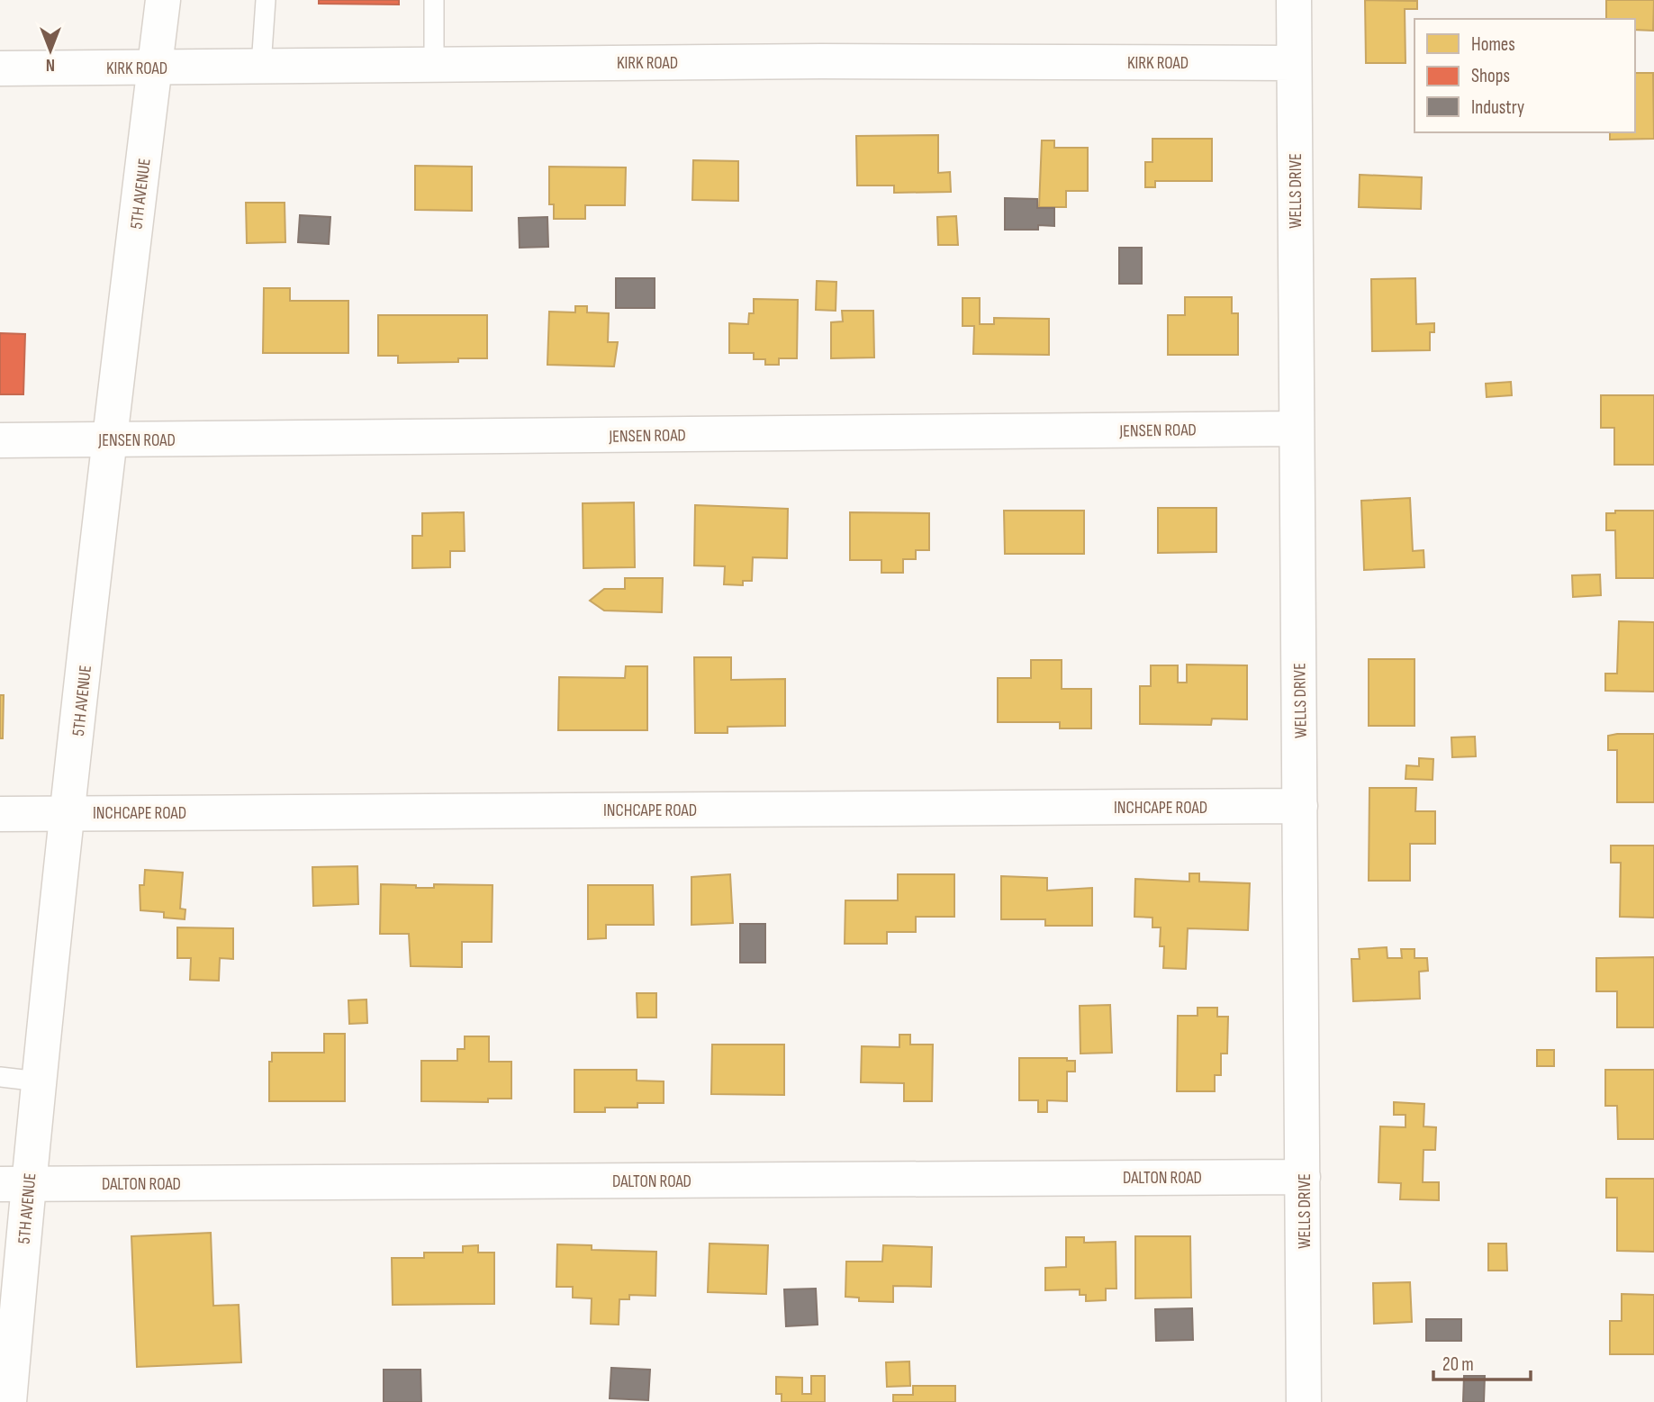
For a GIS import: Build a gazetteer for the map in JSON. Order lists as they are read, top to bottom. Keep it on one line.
{"streets":{"street":["KIRK ROAD","WELLS DRIVE","5TH AVENUE","JENSEN ROAD","INCHCAPE ROAD","DALTON ROAD"]},"crossings":[["KIRK ROAD","WELLS DRIVE"],["KIRK ROAD","5TH AVENUE"],["WELLS DRIVE","JENSEN ROAD"],["WELLS DRIVE","INCHCAPE ROAD"],["WELLS DRIVE","DALTON ROAD"],["5TH AVENUE","JENSEN ROAD"],["5TH AVENUE","INCHCAPE ROAD"],["5TH AVENUE","DALTON ROAD"]],"legend":["Homes","Shops","Industry"],"scale_bar":"20 m","north":"bottom"}
